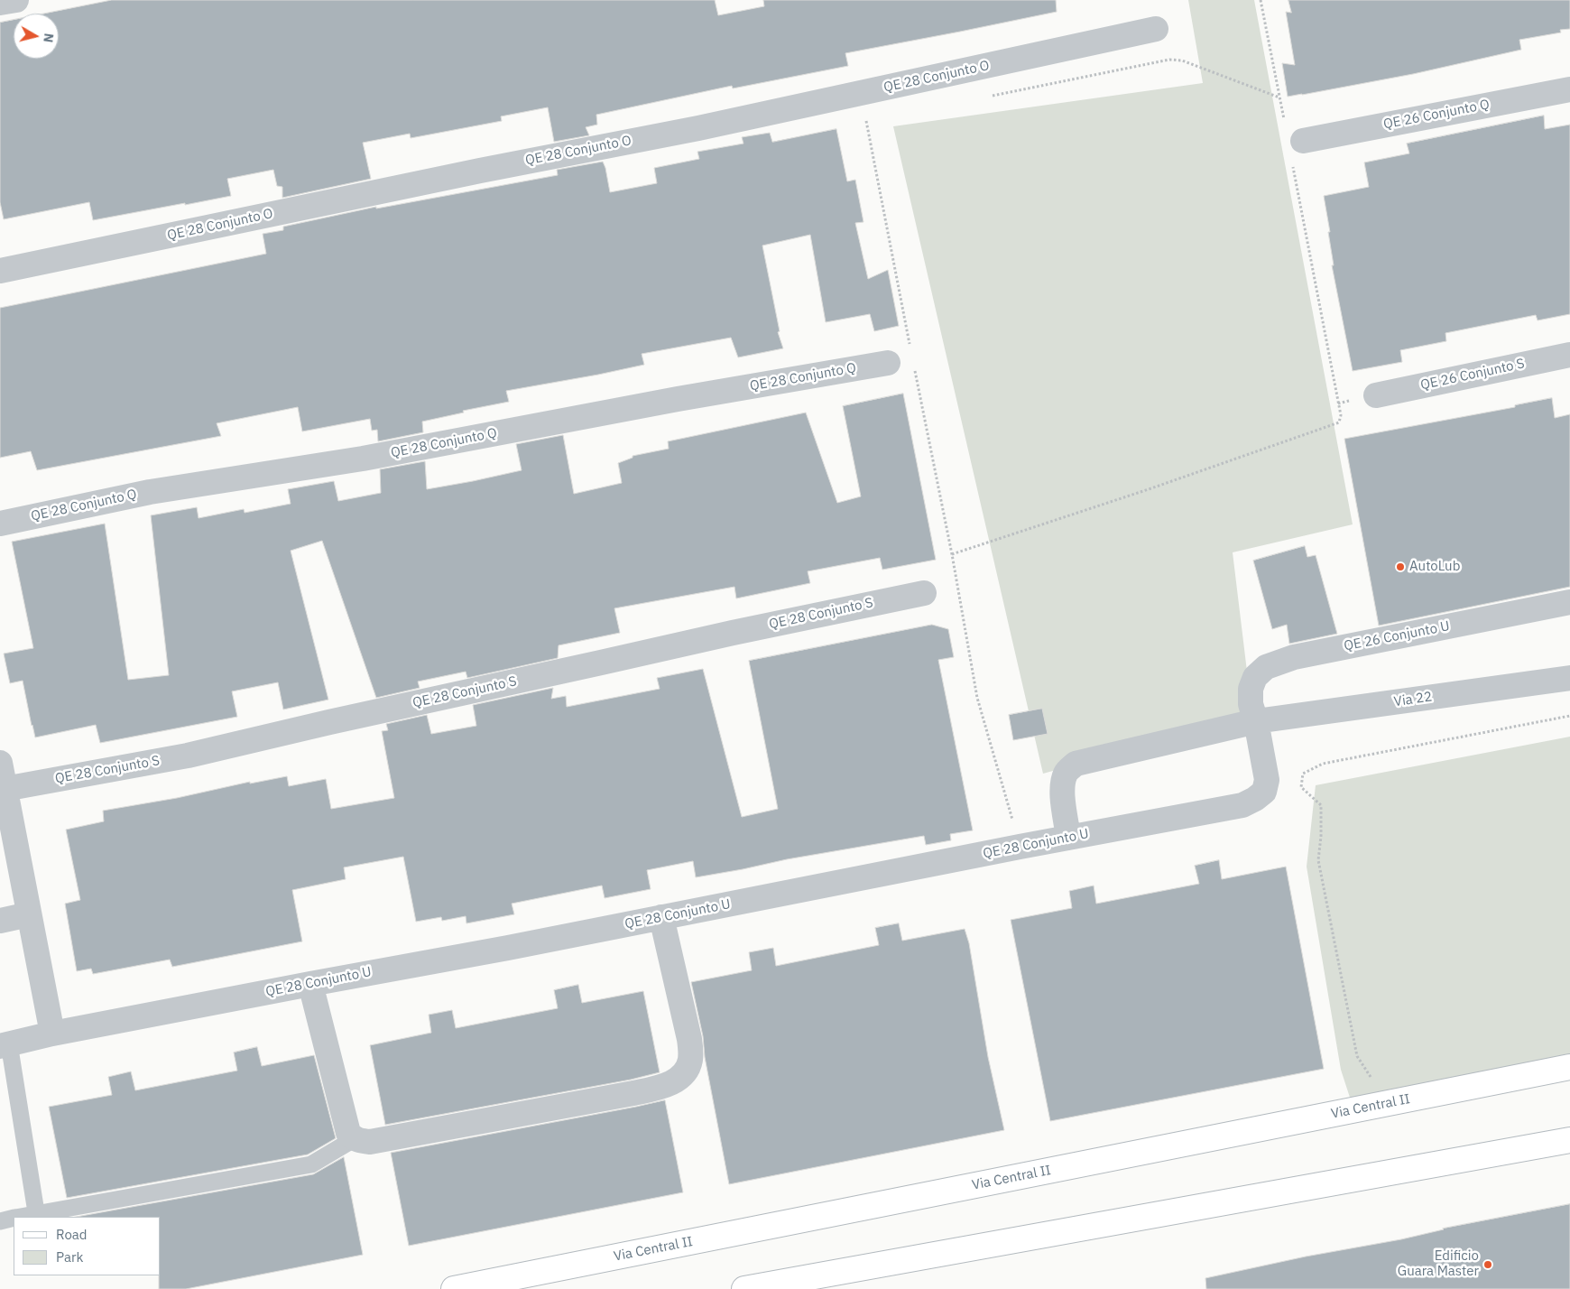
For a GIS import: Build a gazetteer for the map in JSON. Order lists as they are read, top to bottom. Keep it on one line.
{"streets":{"street":["QE 28 Conjunto O","QE 26 Conjunto Q","QE 26 Conjunto S","QE 28 Conjunto Q","QE 28 Conjunto S","QE 26 Conjunto U","Via 22","QE 28 Conjunto U","Via Central II"]},"crossings":[["QE 26 Conjunto U","Via 22"],["QE 26 Conjunto U","QE 28 Conjunto U"],["Via 22","QE 28 Conjunto U"]],"places":["AutoLub","Edificio Guara Master"],"legend":["Road","Park"],"north":"right"}
